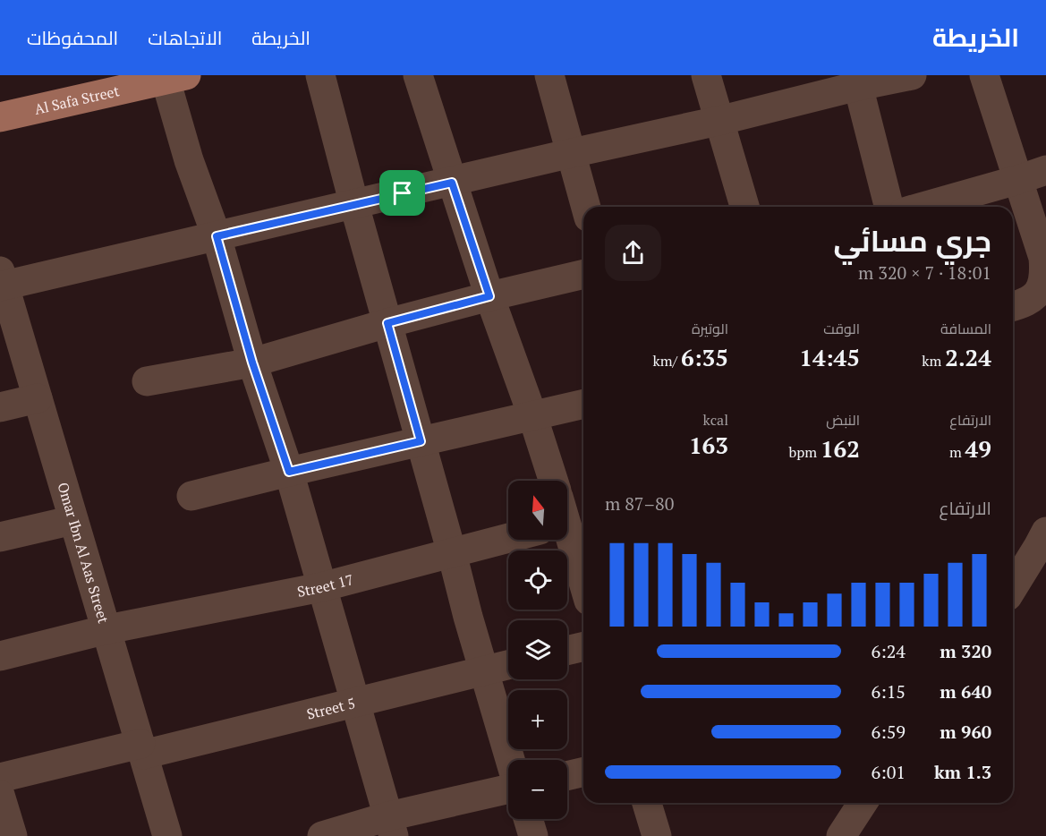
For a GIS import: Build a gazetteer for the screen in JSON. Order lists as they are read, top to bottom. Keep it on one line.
{"streets":{"main road":["Al Safa Street"],"street":["Omar Ibn Al Aas Street","Street 17","Street 5"]},"crossings":[["Omar Ibn Al Aas Street","Street 17"],["Omar Ibn Al Aas Street","Street 5"]],"north":"top","page":{"header":"الخريطة","nav":["الخريطة","الاتجاهات","المحفوظات"],"heading":["جري مسائي","18:01 · 7 × 320 m"],"stats":[["المسافة","2.24 km"],["الوقت","14:45"],["الوتيرة","6:35 /km"],["الارتفاع","49 m"],["النبض","162 bpm"],["kcal","163"]],"map_buttons":["+","−"],"chart":["الارتفاع","80–87 m"],"list":[{"name":"320 m","note":"6:24"},{"name":"640 m","note":"6:15"},{"name":"960 m","note":"6:59"},{"name":"1.3 km","note":"6:01"}]}}
